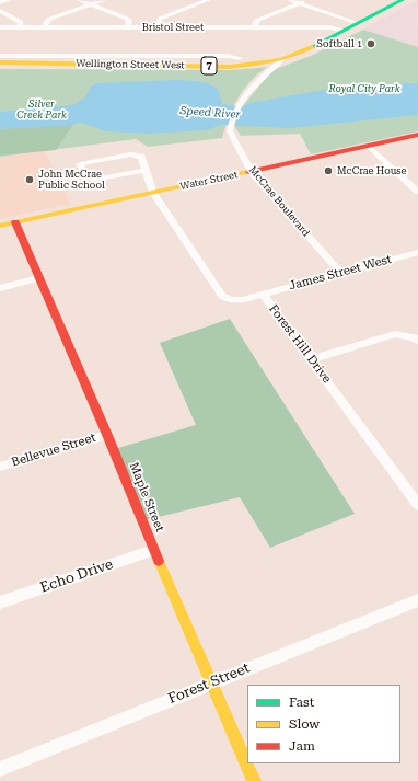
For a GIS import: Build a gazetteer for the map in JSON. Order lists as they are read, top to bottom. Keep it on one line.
{"streets":{"street":["Bristol Street","Wellington Street West","7","Water Street","McCrae Boulevard","James Street West","Forest Hill Drive","Bellevue Street","Maple Street","Echo Drive","Forest Street"]},"crossings":[["Bristol Street","Wellington Street West"],["Wellington Street West","McCrae Boulevard"],["Water Street","McCrae Boulevard"],["Water Street","Forest Hill Drive"],["Water Street","Maple Street"],["McCrae Boulevard","James Street West"],["James Street West","Forest Hill Drive"],["Bellevue Street","Maple Street"],["Maple Street","Echo Drive"],["Maple Street","Forest Street"]],"water":["Speed River"],"parks":["Royal City Park","Silver Creek Park"],"places":["Softball 1","McCrae House","John McCrae Public School"],"legend":["Fast","Slow","Jam"]}
